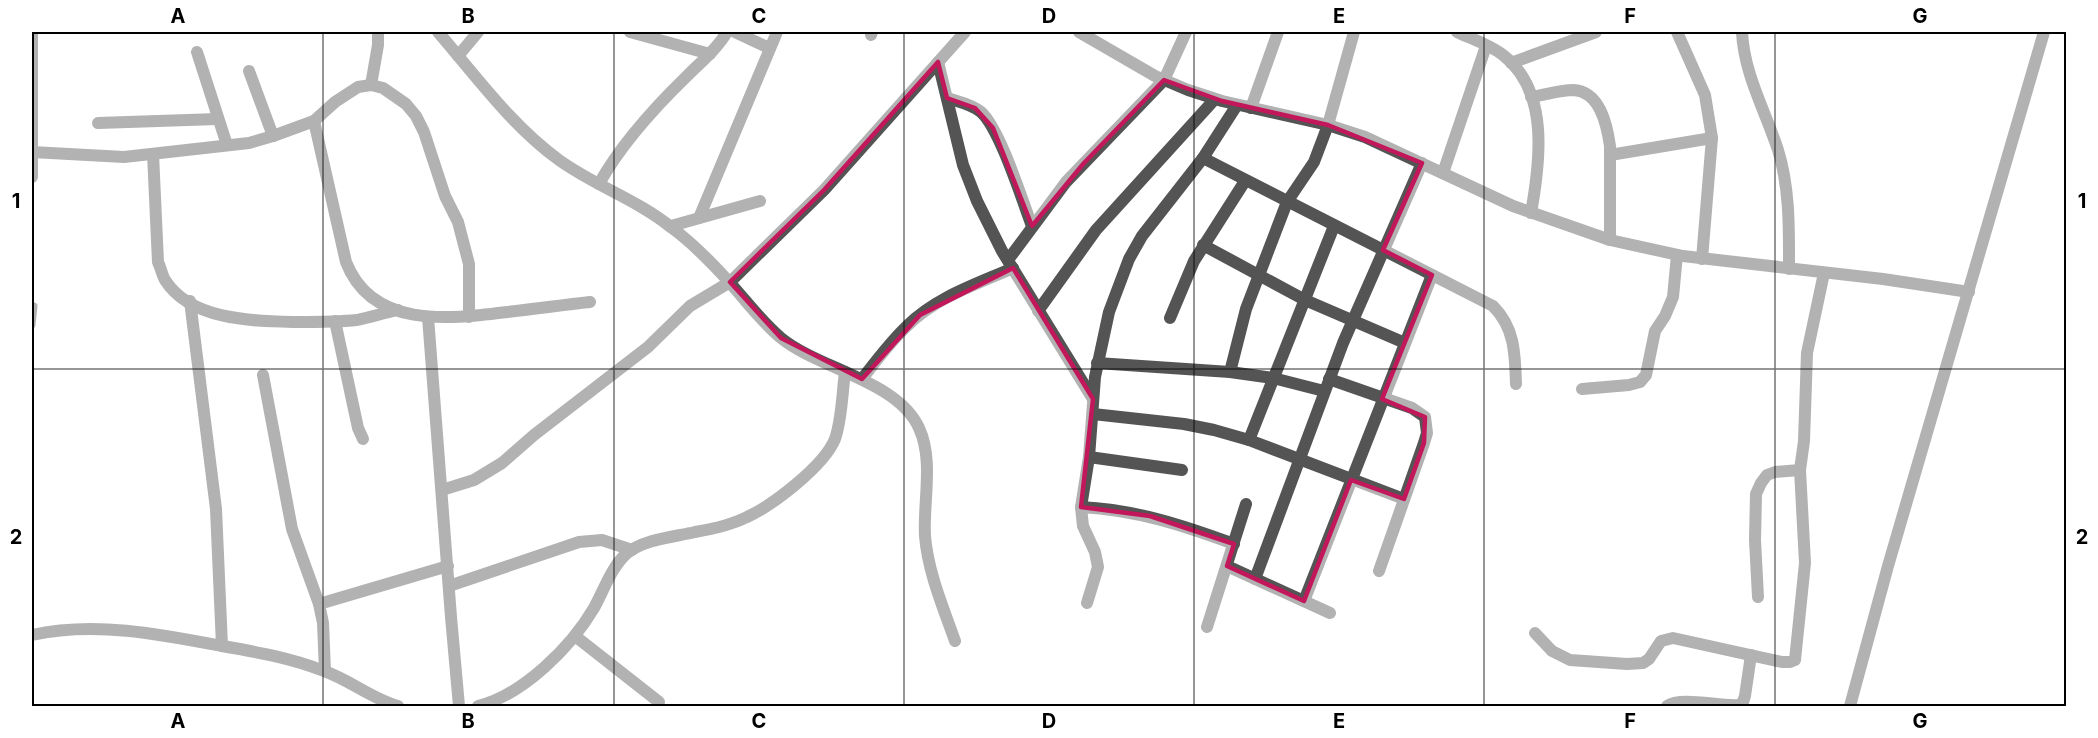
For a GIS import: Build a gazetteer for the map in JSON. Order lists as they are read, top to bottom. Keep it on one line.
{"grid":{"columns":["A","B","C","D","E","F","G"],"rows":["1","2"]}}
